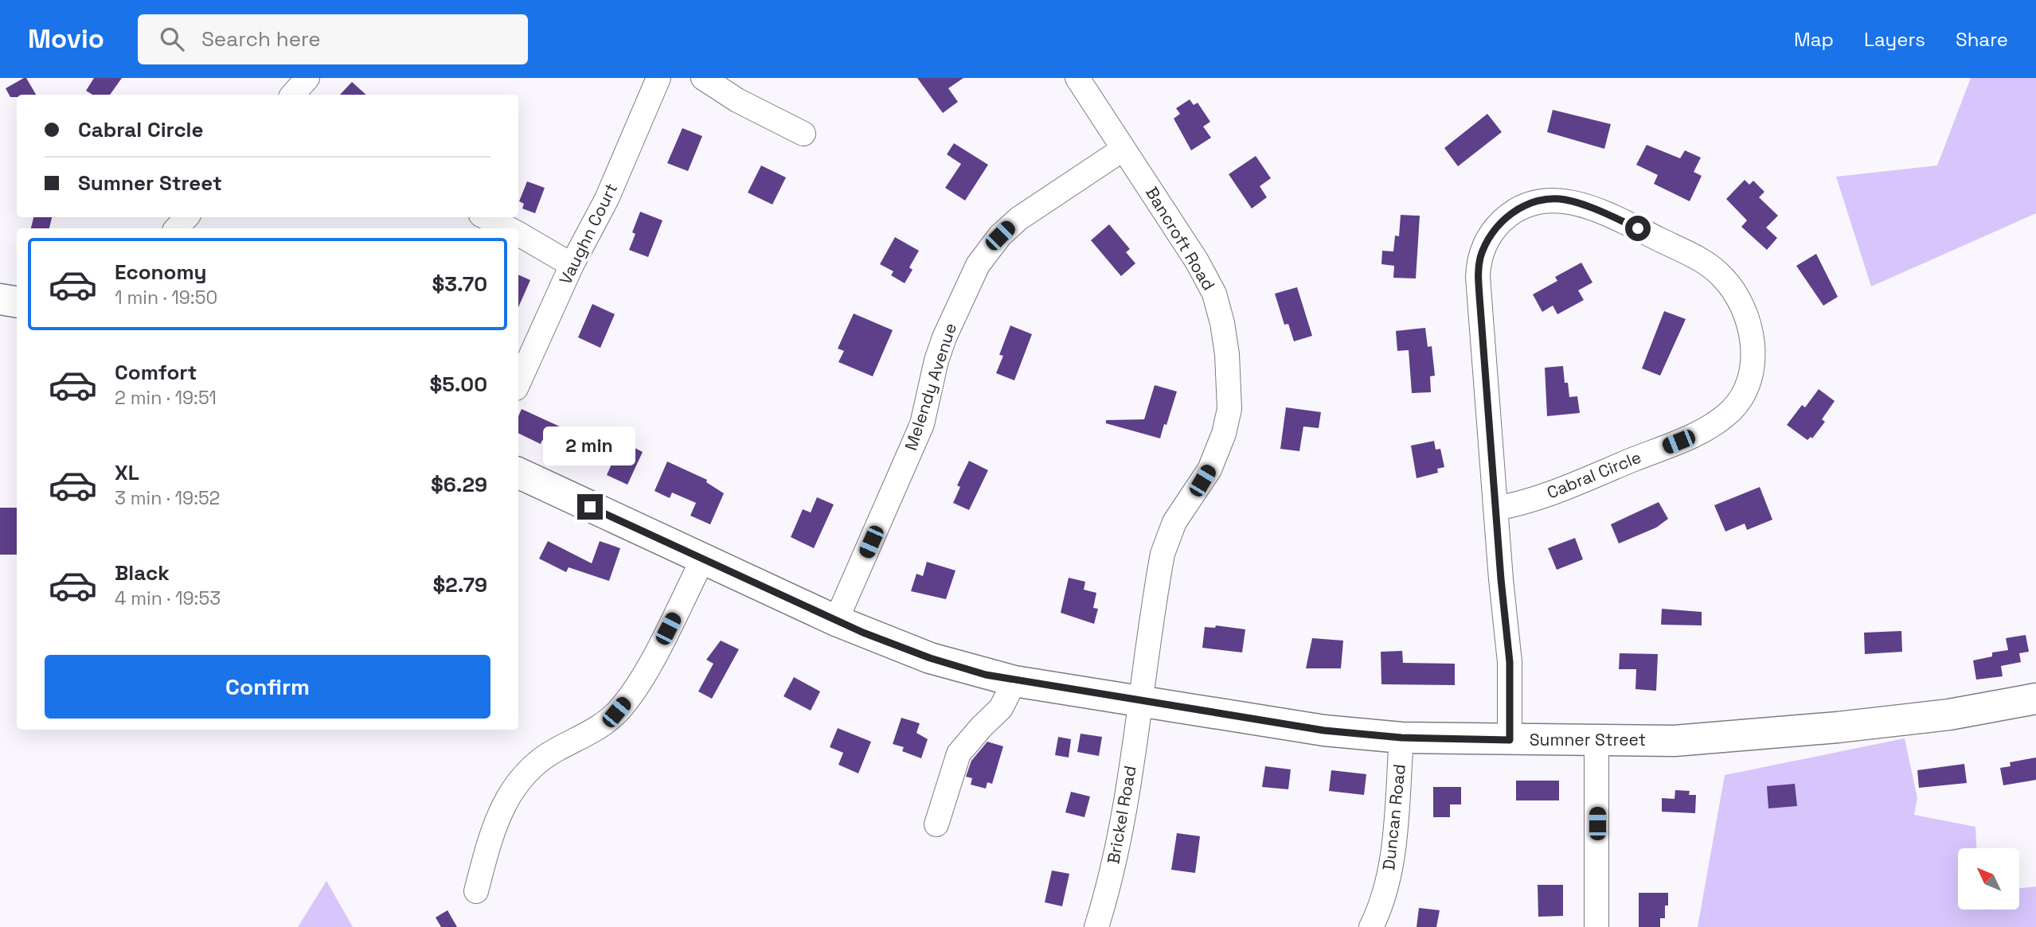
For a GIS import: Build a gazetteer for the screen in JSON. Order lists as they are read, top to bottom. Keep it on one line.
{"streets":{"main road":["Sumner Street"],"street":["Vaughn Court","Bancroft Road","Melendy Avenue","Cabral Circle","Brickel Road","Duncan Road"]},"crossings":[["Bancroft Road","Melendy Avenue"],["Bancroft Road","Sumner Street"],["Bancroft Road","Brickel Road"],["Melendy Avenue","Sumner Street"],["Cabral Circle","Sumner Street"],["Sumner Street","Brickel Road"],["Sumner Street","Duncan Road"]],"north":"top left","page":{"header":"Movio","search":"Search here","nav":["Map","Layers","Share"],"banner":["Cabral Circle","Sumner Street"],"list":[{"name":"Economy","note":"1 min · 19:50","value":"$3.70"},{"name":"Comfort","note":"2 min · 19:51","value":"$5.00"},{"name":"XL","note":"3 min · 19:52","value":"$6.29"},{"name":"Black","note":"4 min · 19:53","value":"$2.79"}],"bubble":"2 min","buttons":"Confirm"}}
